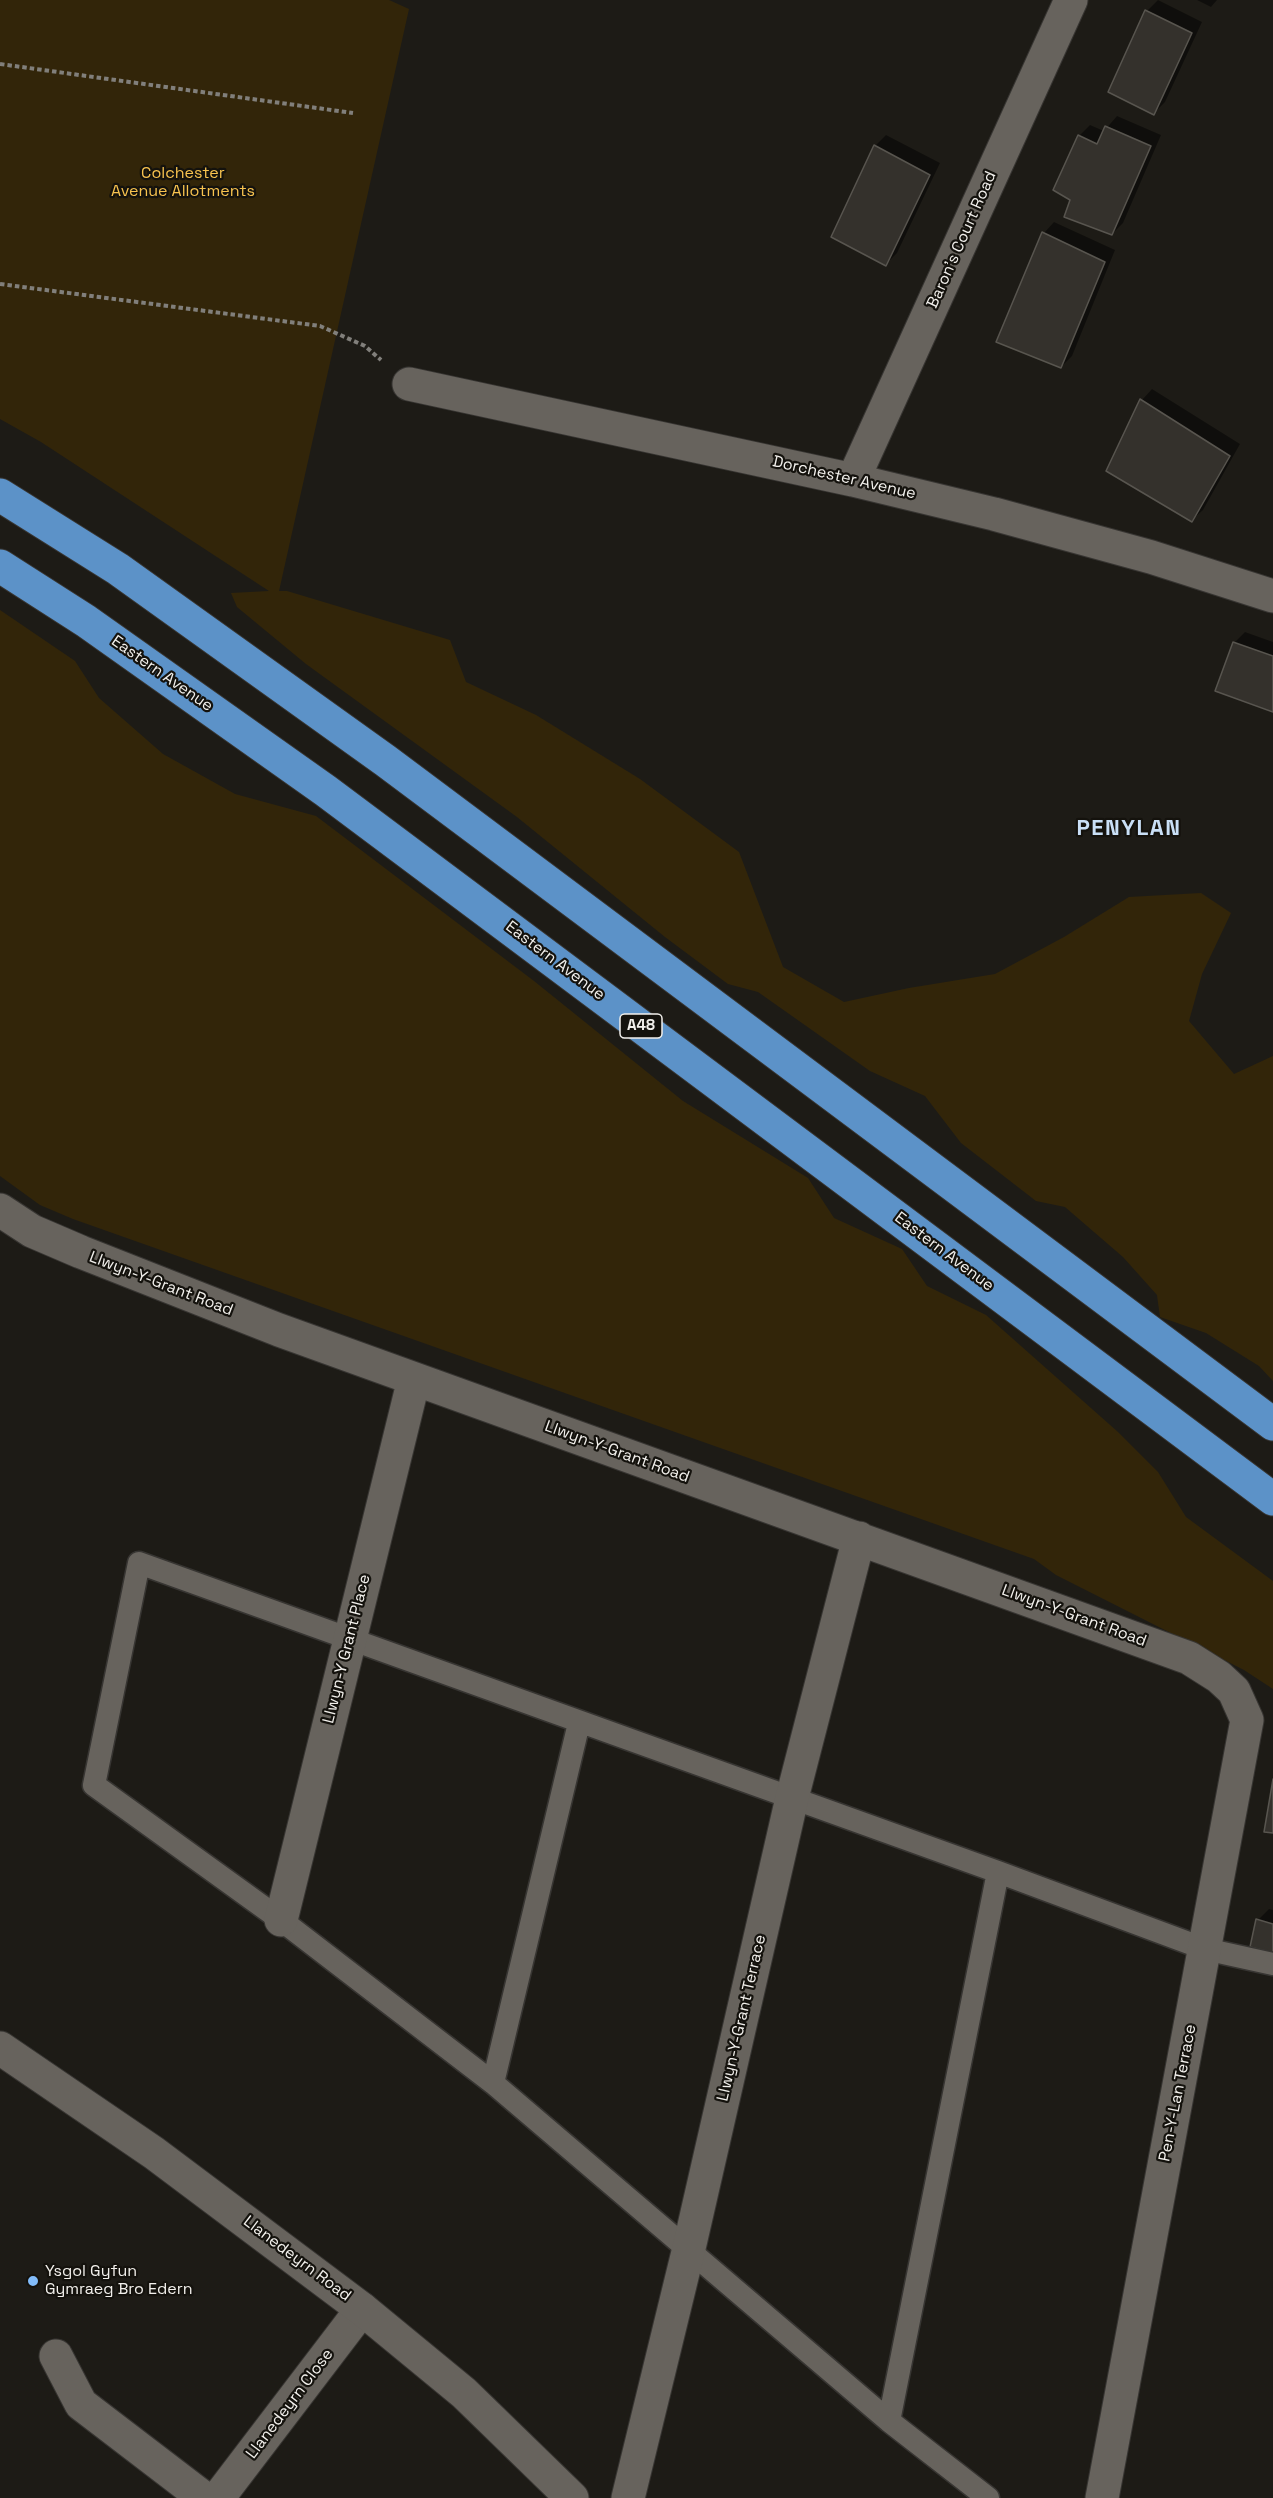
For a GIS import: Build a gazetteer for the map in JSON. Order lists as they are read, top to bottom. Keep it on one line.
{"streets":{"highway":["Eastern Avenue","A48"],"street":["Baron's Court Road","Dorchester Avenue","Llwyn-Y-Grant Road","Llwyn-Y Grant Place","Llwyn-Y-Grant Terrace","Pen-Y-Lan Terrace","Llanedeyrn Road","Llanedeyrn Close"]},"crossings":[["Baron's Court Road","Dorchester Avenue"],["Llwyn-Y-Grant Road","Llwyn-Y Grant Place"],["Llwyn-Y-Grant Road","Llwyn-Y-Grant Terrace"],["Llwyn-Y-Grant Road","Pen-Y-Lan Terrace"],["Llanedeyrn Road","Llanedeyrn Close"]],"districts":["PENYLAN"],"parks":["Colchester Avenue Allotments"],"places":["Ysgol Gyfun Gymraeg Bro Edern"]}
